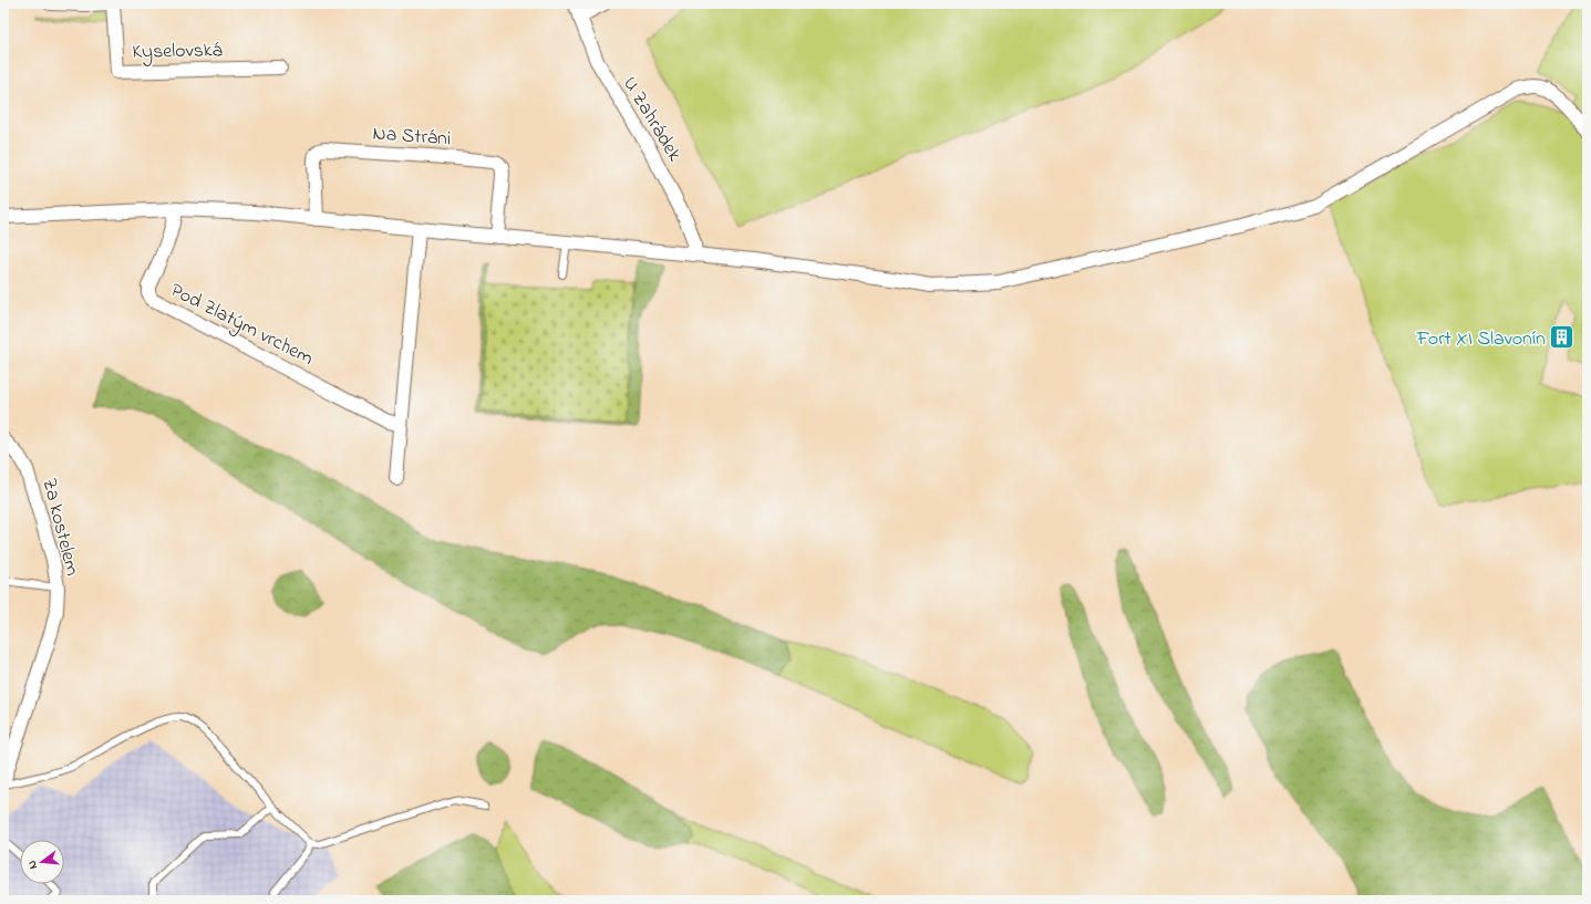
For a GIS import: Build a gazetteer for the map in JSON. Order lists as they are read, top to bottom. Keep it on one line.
{"streets":{"street":["Kyselovská","U Zahrádek","Na Stráni","Pod Zlatým vrchem","Za kostelem"]},"places":{"building":["Fort XI Slavonín"]},"north":"left"}
